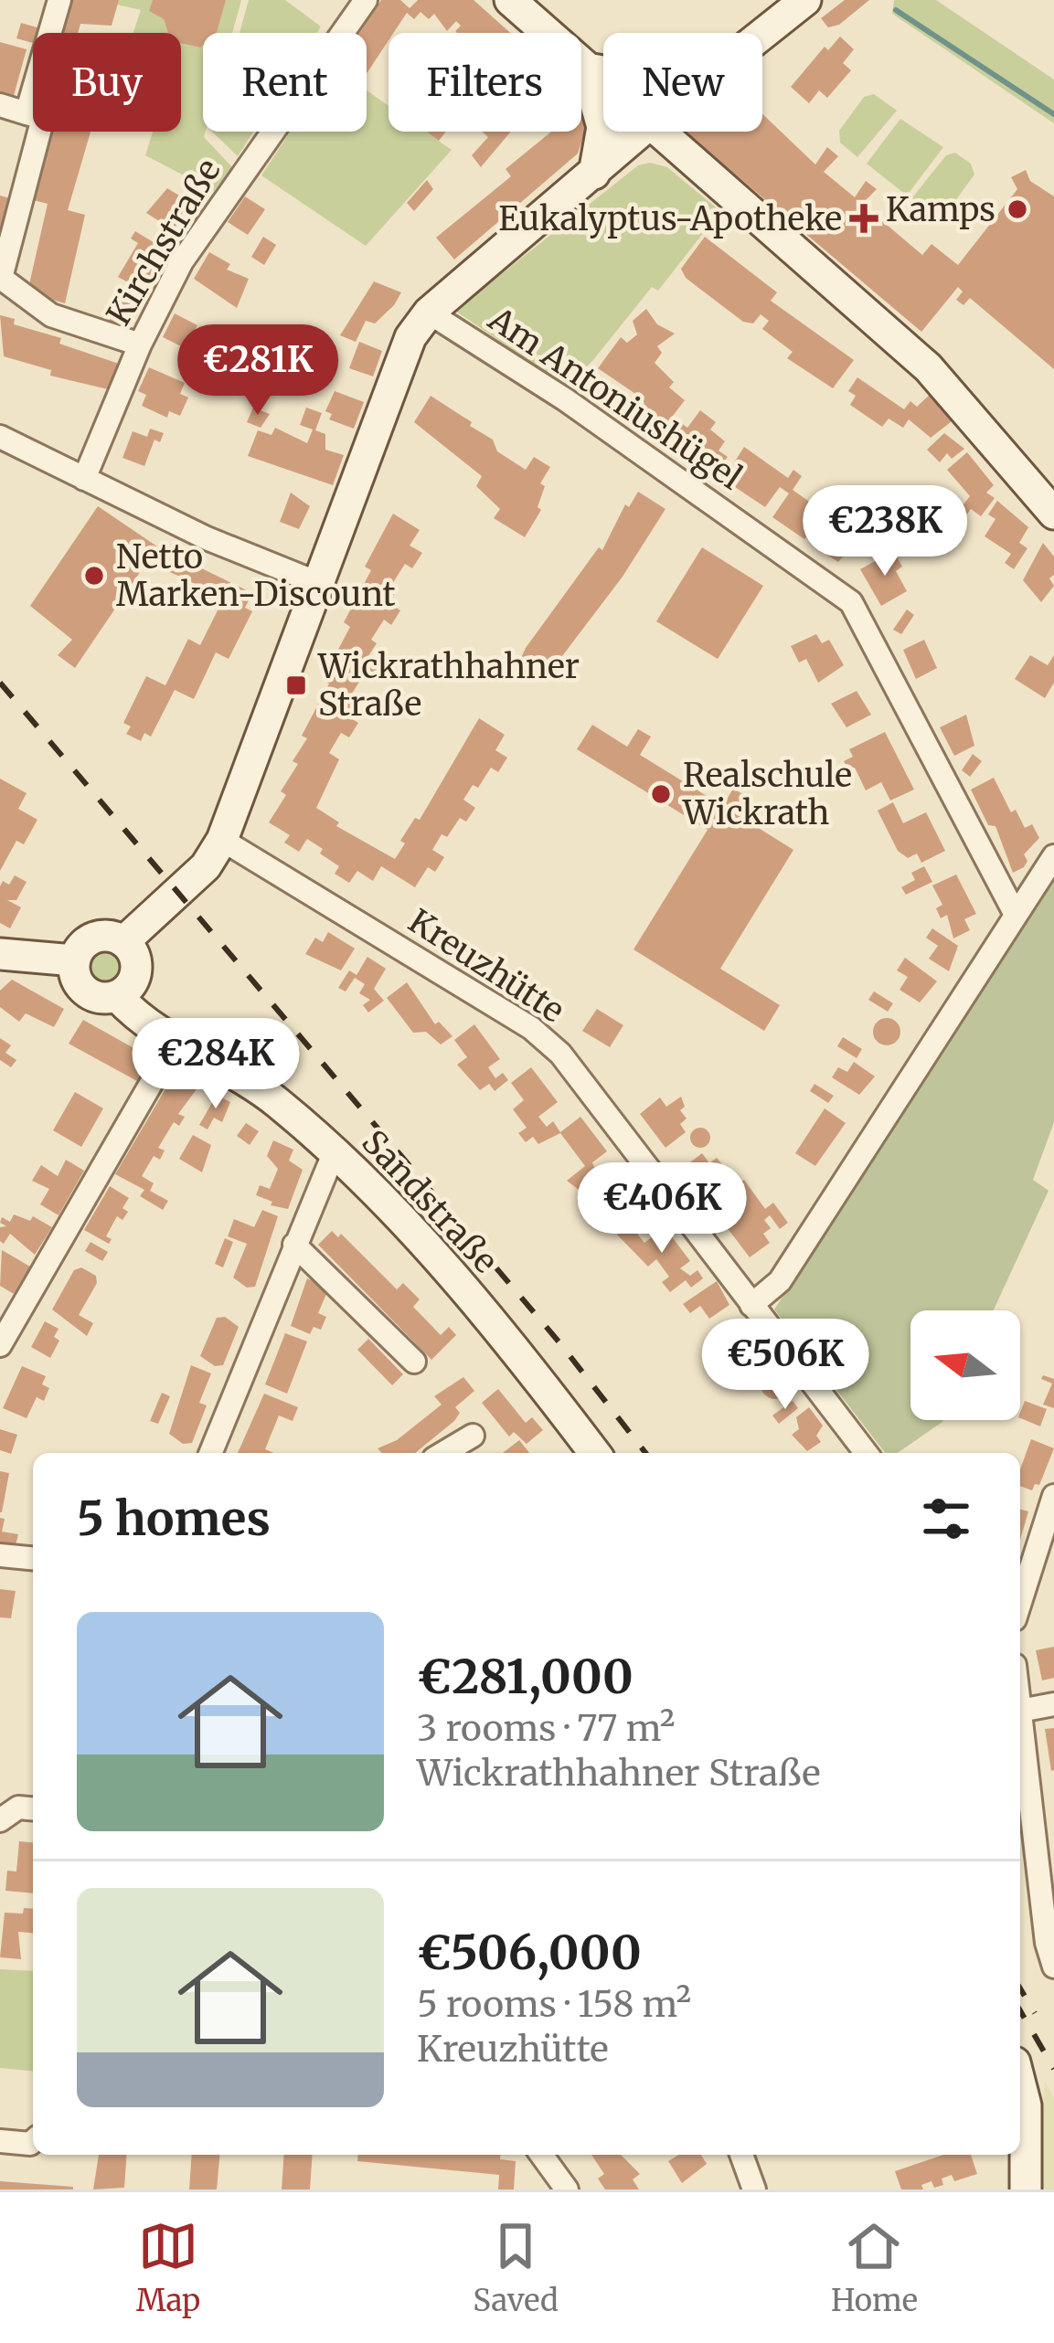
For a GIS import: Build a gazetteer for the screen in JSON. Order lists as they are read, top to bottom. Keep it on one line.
{"streets":{"main road":["Sandstraße"],"street":["Kirchstraße","Am Antoniushügel","Kreuzhütte"]},"places":{"other":["Kamps","Netto Marken-Discount","Realschule Wickrath"],"health":["Eukalyptus-Apotheke"],"transit":["Wickrathhahner Straße"]},"north":"left","page":{"chip":["Buy","Rent","Filters","New"],"price":["€281K","€238K","€284K","€406K","€506K"],"heading":"5 homes","list":[{"name":"€281,000","note":"3 rooms · 77 m² · Wickrathhahner Straße"},{"name":"€506,000","note":"5 rooms · 158 m² · Kreuzhütte"}],"tabs":["Map","Saved","Home"]}}
